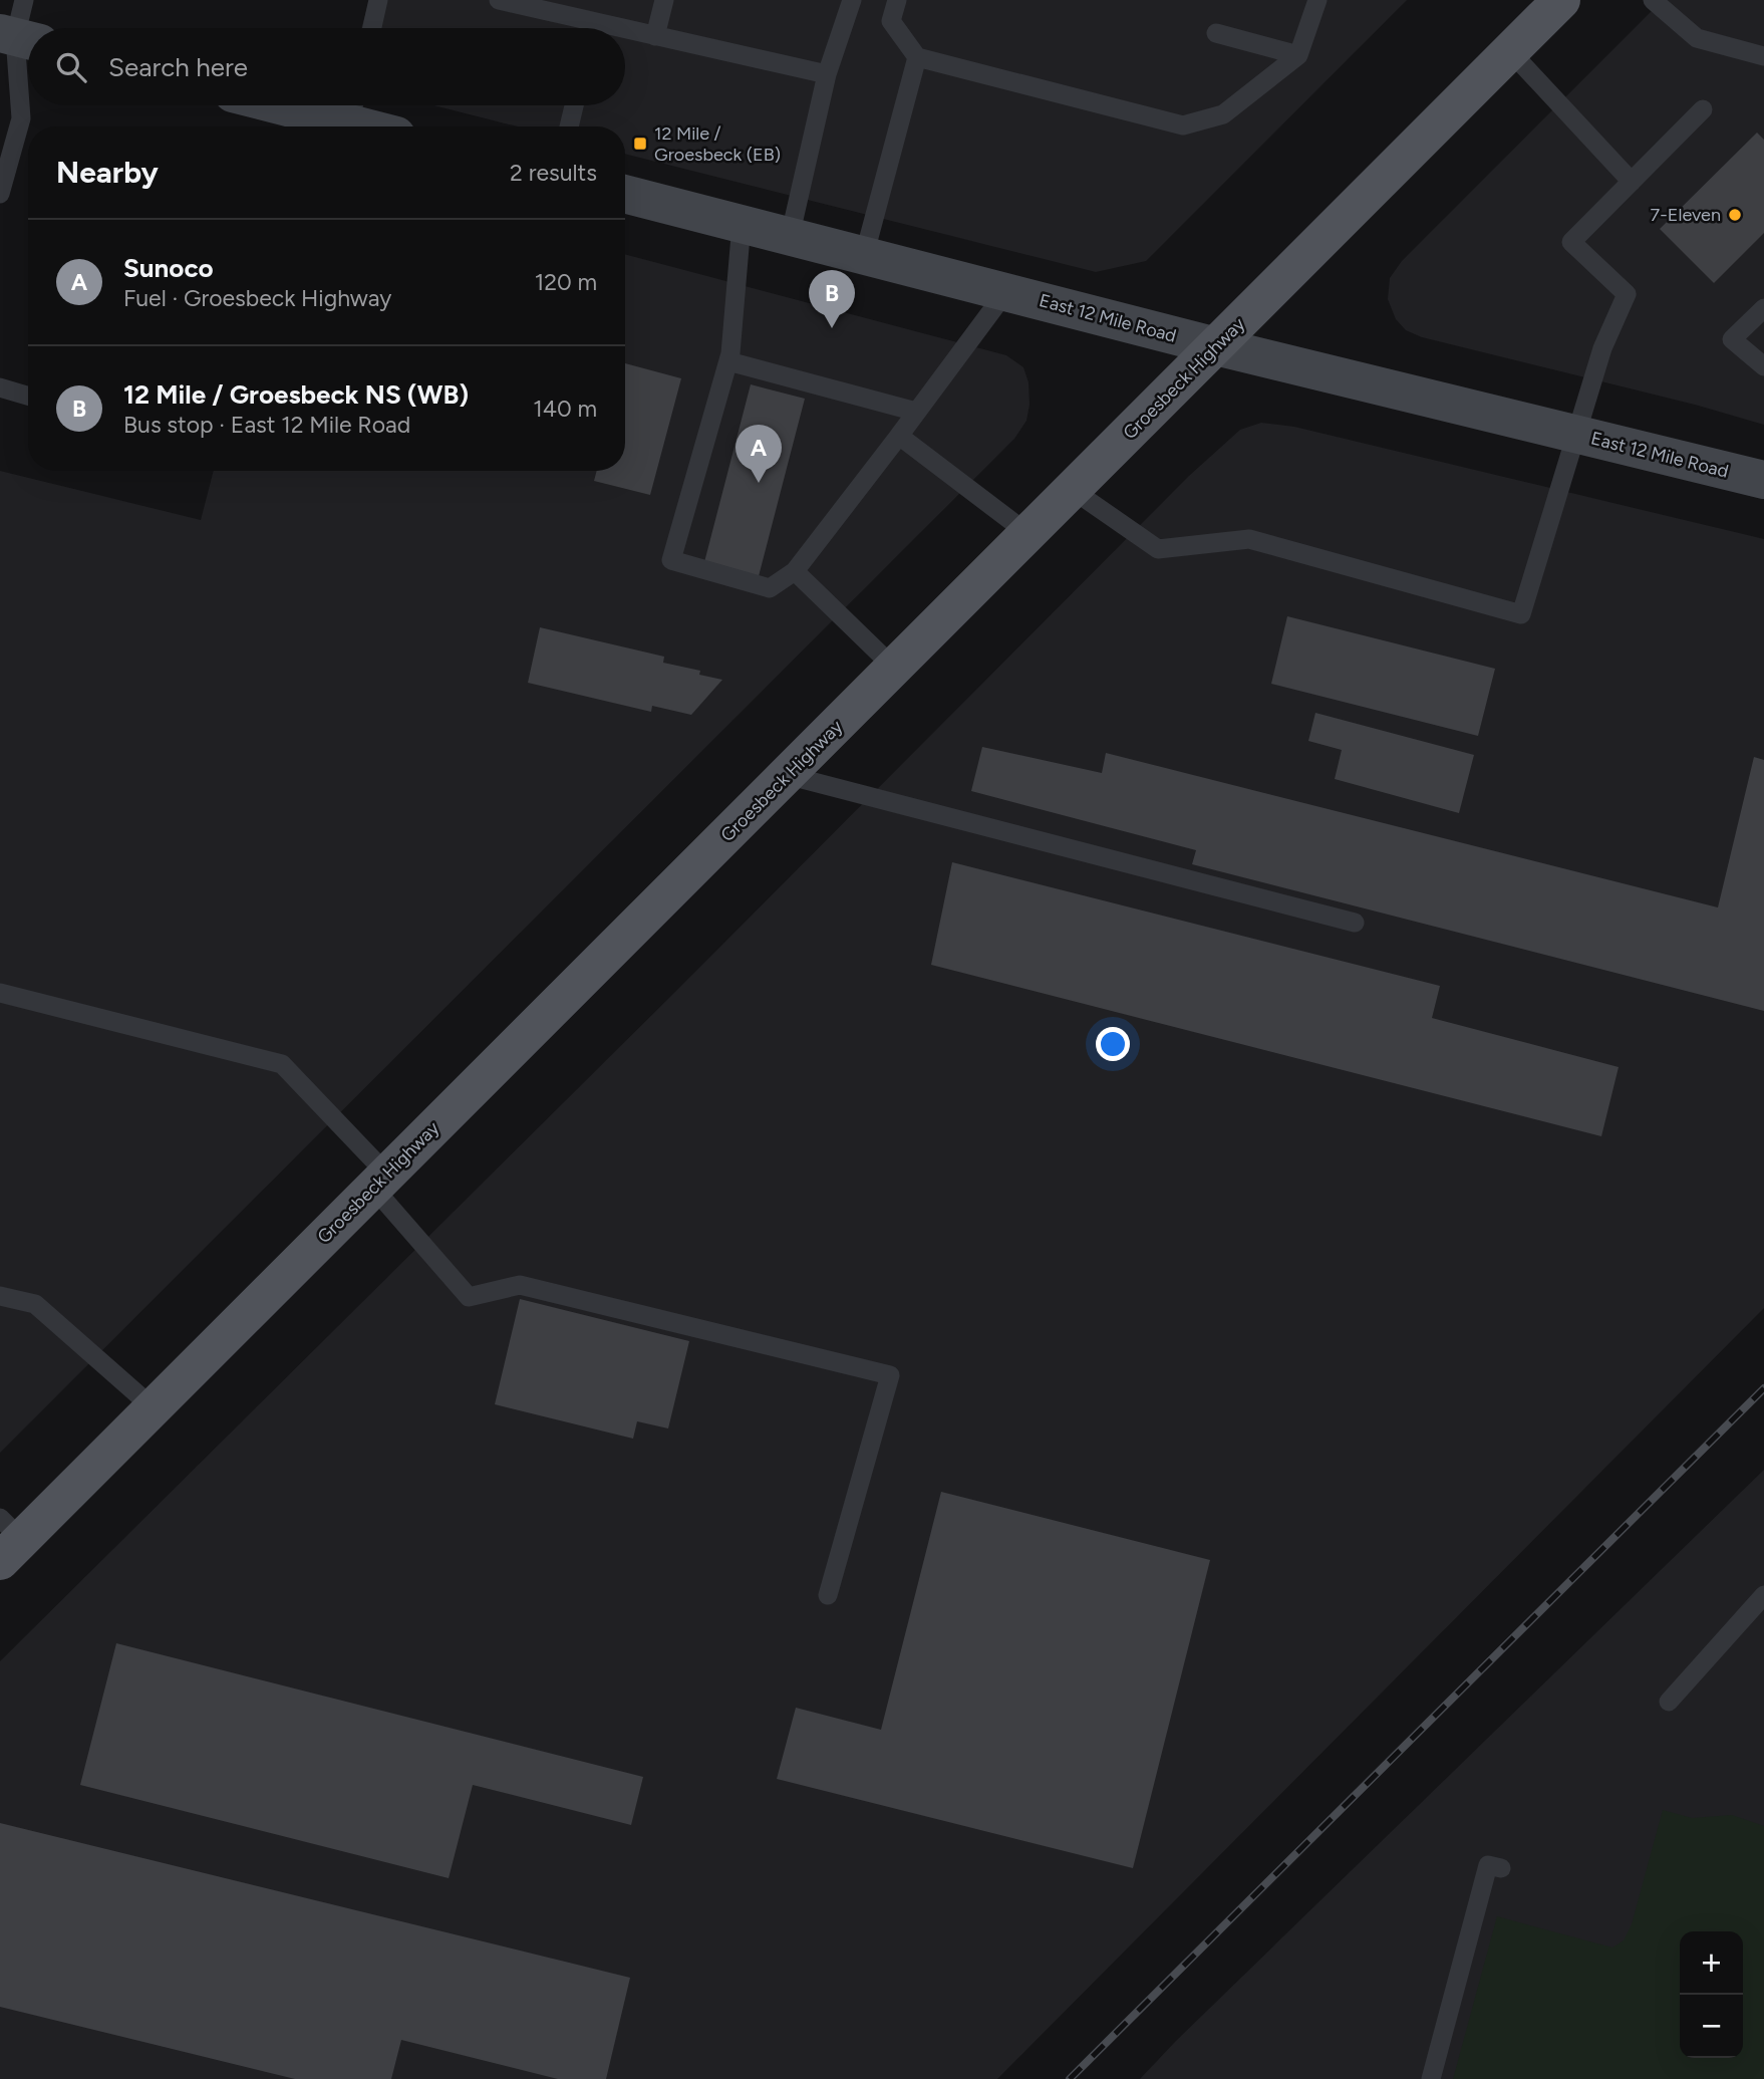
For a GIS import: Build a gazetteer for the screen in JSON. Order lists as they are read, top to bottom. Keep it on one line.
{"streets":{"main road":["East 12 Mile Road","Groesbeck Highway"]},"crossings":[["East 12 Mile Road","Groesbeck Highway"]],"places":{"transit":["12 Mile / Groesbeck (EB)"],"other":["7-Eleven"]},"page":{"search":"Search here","heading":["Nearby","2 results"],"list":[{"mark":"A","name":"Sunoco","note":"Fuel · Groesbeck Highway","value":"120 m"},{"mark":"B","name":"12 Mile / Groesbeck NS (WB)","note":"Bus stop · East 12 Mile Road","value":"140 m"}],"pins":["B","A"],"map_buttons":["+","−"]}}
